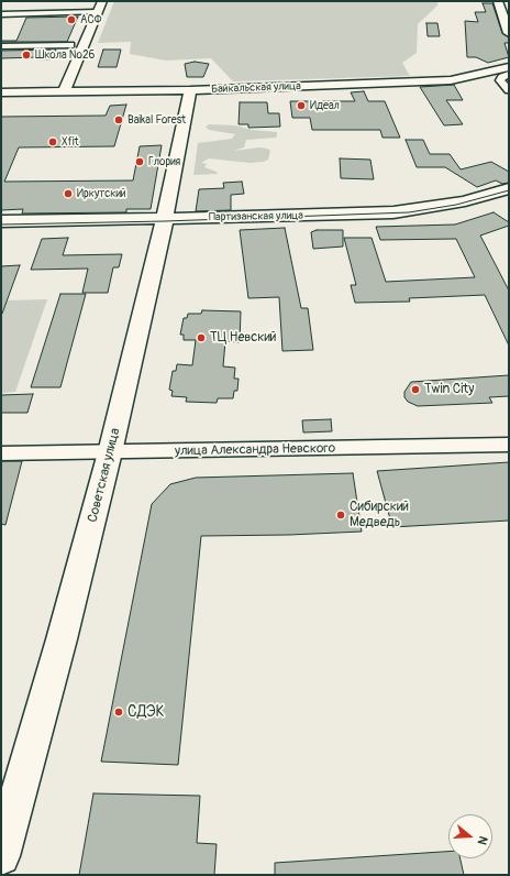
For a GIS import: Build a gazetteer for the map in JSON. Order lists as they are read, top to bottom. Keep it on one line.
{"streets":{"street":["Байкальская улица","Партизанская улица","улица Александра Невского","Советская улица"]},"crossings":[["Байкальская улица","Советская улица"],["Партизанская улица","Советская улица"],["улица Александра Невского","Советская улица"]],"places":["АСФ","Школа №26","Идеал","Baikal Forest","Xfit","Глория","Иркутский","ТЦ Невский","Twin Сity","Сибирский Медведь","СДЭК"],"north":"right"}
